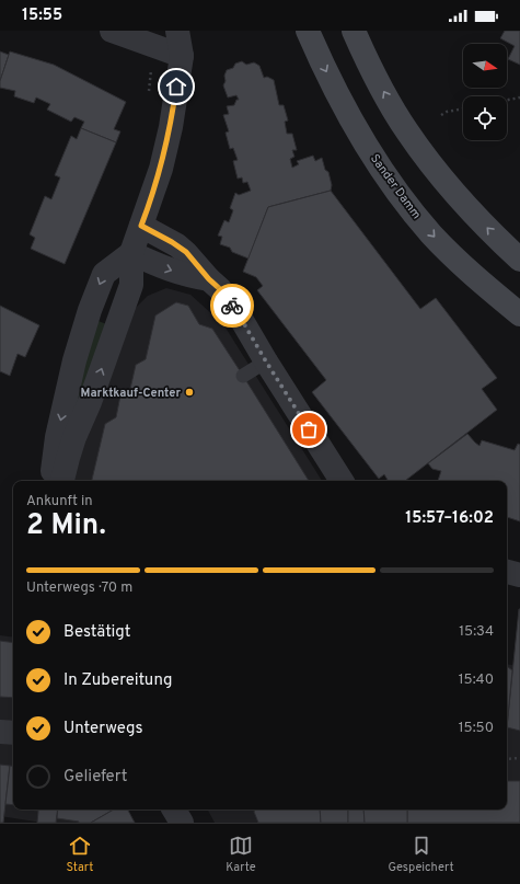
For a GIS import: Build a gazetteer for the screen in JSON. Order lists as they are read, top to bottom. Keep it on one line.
{"streets":{"main road":["Sander Damm"]},"places":["Marktkauf-Center"],"north":"right","page":{"status":"15:55","heading":["2 Min.","Ankunft in","15:57–16:02"],"bar":"Unterwegs · 70 m","list":[["Bestätigt","15:34"],["In Zubereitung","15:40"],["Unterwegs","15:50"],"Geliefert"],"tabs":["Start","Karte","Gespeichert"]}}
